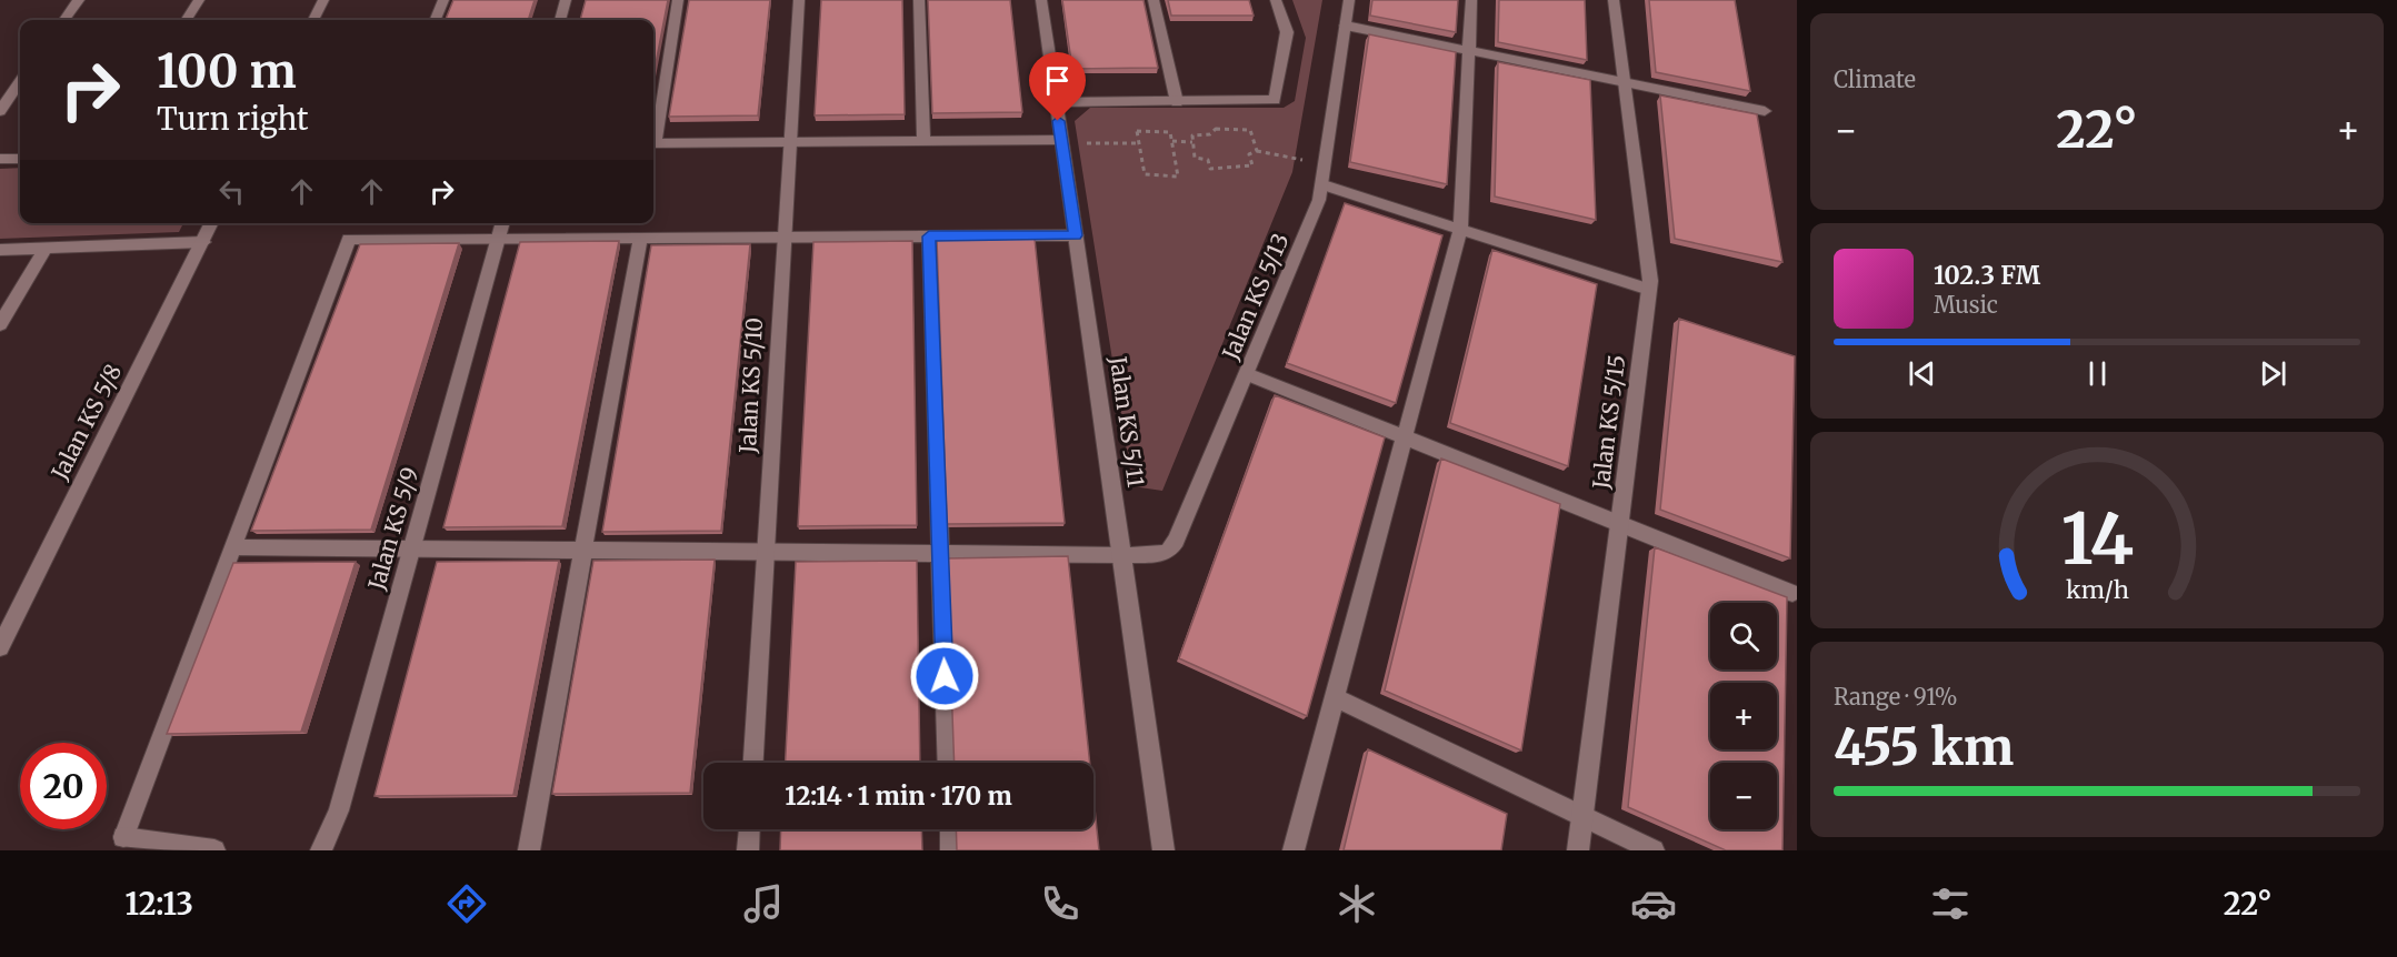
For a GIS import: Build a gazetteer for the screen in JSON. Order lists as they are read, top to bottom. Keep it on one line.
{"streets":{"street":["Jalan KS 5/13","Jalan KS 5/10","Jalan KS 5/8","Jalan KS 5/11","Jalan KS 5/15","Jalan KS 5/9"]},"crossings":[["Jalan KS 5/13","Jalan KS 5/10"],["Jalan KS 5/13","Jalan KS 5/11"],["Jalan KS 5/13","Jalan KS 5/9"]],"page":{"tile":["Climate",["Range · 91%","455 km"]],"turn":["100 m","Turn right"],"heat":["−","22°","+"],"song":["102.3 FM","Music"],"map_buttons":["+","−"],"limit":"20","trip":"12:14 · 1 min · 170 m","tabs":["12:13","22°"],"gauge":["14","km/h"]}}
